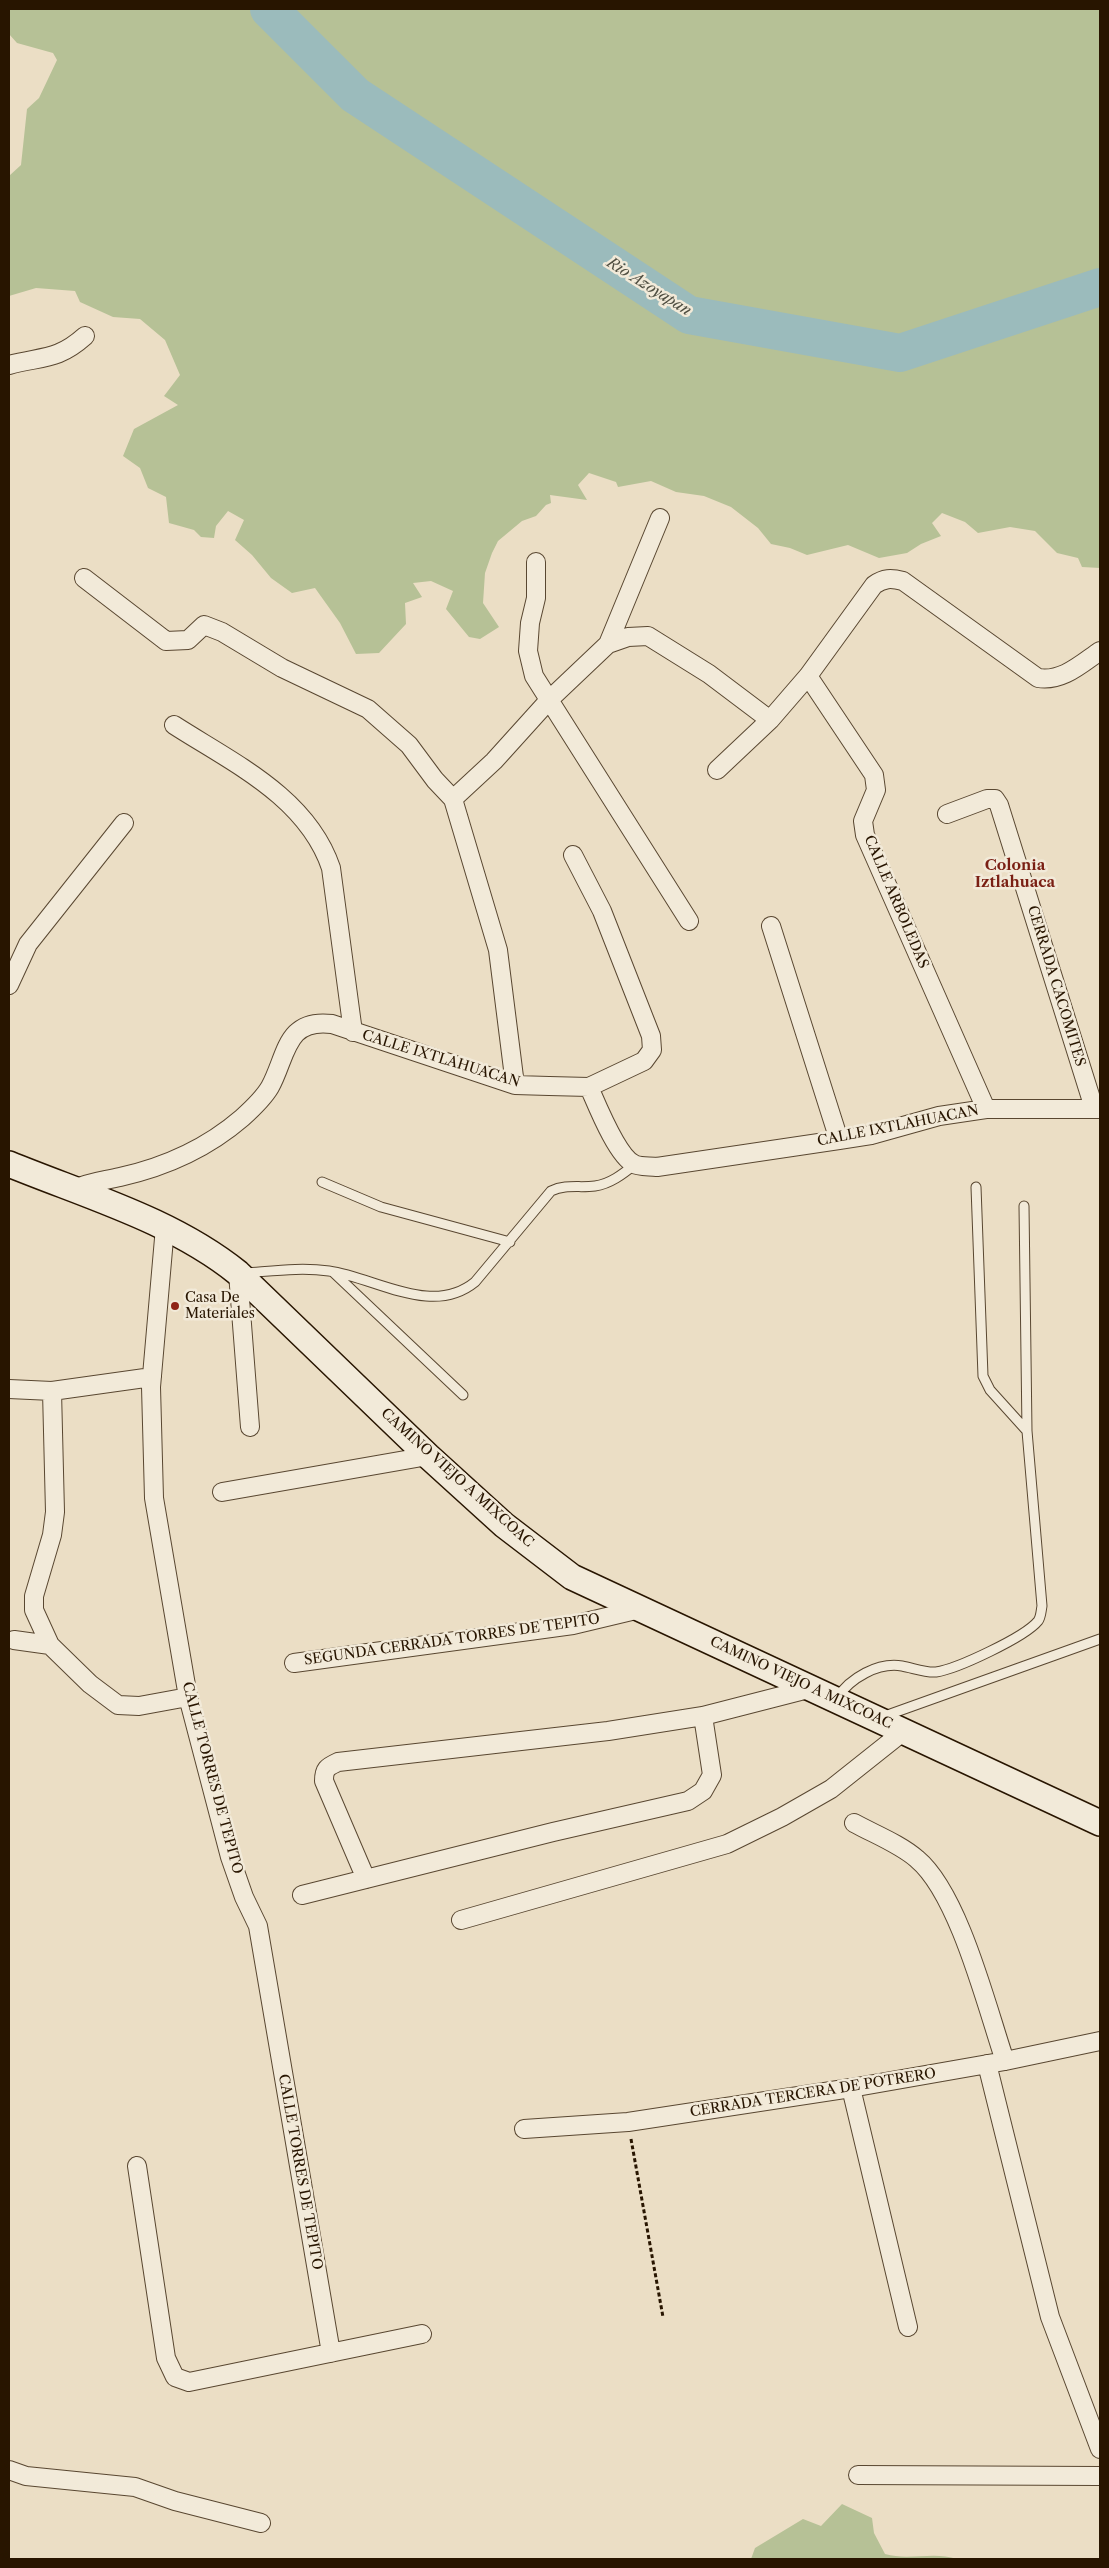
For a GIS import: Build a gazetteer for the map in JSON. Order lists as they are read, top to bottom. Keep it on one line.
{"streets":{"main road":["CAMINO VIEJO A MIXCOAC"],"street":["CALLE ARBOLEDAS","CERRADA CACOMITES","CALLE IXTLAHUACAN","SEGUNDA CERRADA TORRES DE TEPITO","CALLE TORRES DE TEPITO","CERRADA TERCERA DE POTRERO"]},"crossings":[["CALLE ARBOLEDAS","CALLE IXTLAHUACAN"],["CERRADA CACOMITES","CALLE IXTLAHUACAN"],["CALLE IXTLAHUACAN","CAMINO VIEJO A MIXCOAC"],["CAMINO VIEJO A MIXCOAC","SEGUNDA CERRADA TORRES DE TEPITO"],["CAMINO VIEJO A MIXCOAC","CALLE TORRES DE TEPITO"]],"districts":["Colonia Iztlahuaca"],"water":["Rio Azoyapan"],"places":["Casa De Materiales"]}
